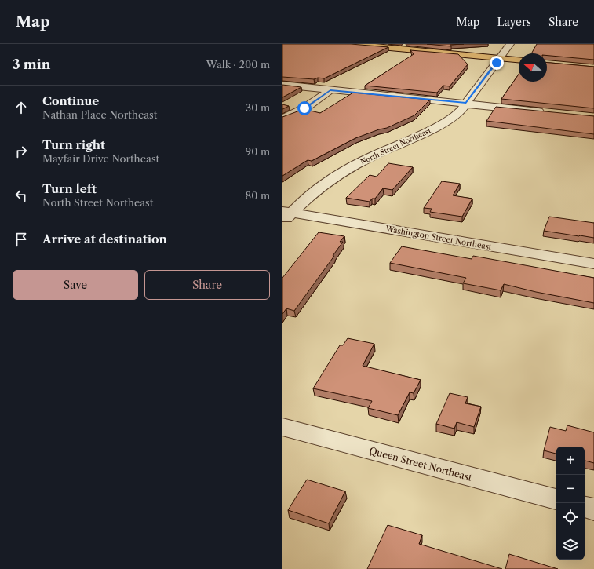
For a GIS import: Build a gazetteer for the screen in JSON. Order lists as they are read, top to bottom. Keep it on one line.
{"streets":{"street":["North Street Northeast","Washington Street Northeast","Queen Street Northeast"]},"crossings":[["North Street Northeast","Washington Street Northeast"]],"north":"left","page":{"header":"Map","nav":["Map","Layers","Share"],"heading":["3 min","Walk · 200 m"],"list":[["Continue","Nathan Place Northeast","30 m"],["Turn right","Mayfair Drive Northeast","90 m"],["Turn left","North Street Northeast","80 m"],"Arrive at destination"],"buttons":["Save","Share"],"map_buttons":["+","−"]}}
